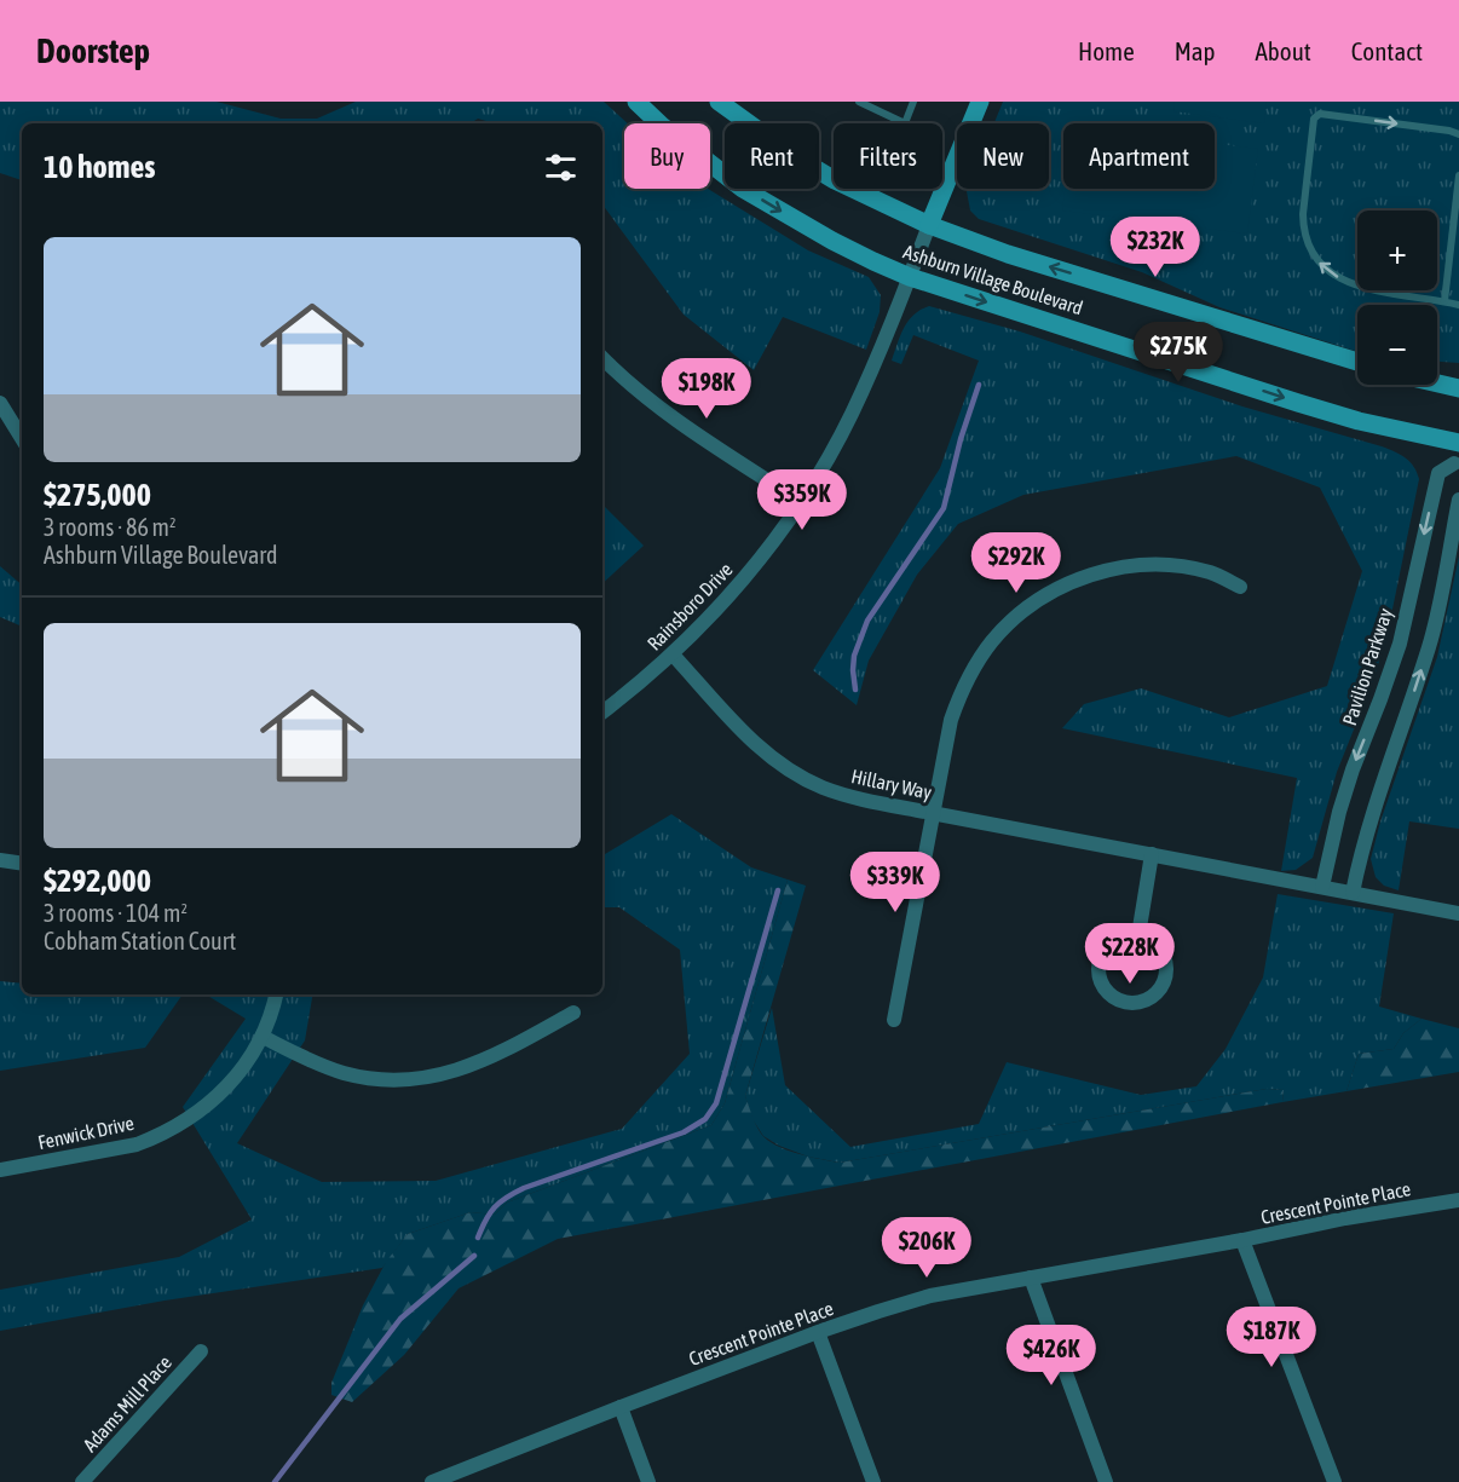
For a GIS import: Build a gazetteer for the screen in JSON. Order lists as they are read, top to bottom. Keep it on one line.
{"streets":{"main road":["Ashburn Village Boulevard"],"street":["Rainsboro Drive","Pavilion Parkway","Hillary Way","Fenwick Drive","Crescent Pointe Place","Adams Mill Place"]},"crossings":[["Ashburn Village Boulevard","Rainsboro Drive"],["Ashburn Village Boulevard","Pavilion Parkway"],["Rainsboro Drive","Hillary Way"],["Pavilion Parkway","Hillary Way"]],"page":{"header":"Doorstep","nav":["Home","Map","About","Contact"],"chip":["Buy","Rent","Filters","New","Apartment"],"heading":"10 homes","map_buttons":["+","−"],"list":[{"name":"$275,000","note":"3 rooms · 86 m² · Ashburn Village Boulevard"},{"name":"$292,000","note":"3 rooms · 104 m² · Cobham Station Court"}],"price":["$232K","$275K","$198K","$359K","$292K","$339K","$228K","$206K","$187K","$426K"]}}
